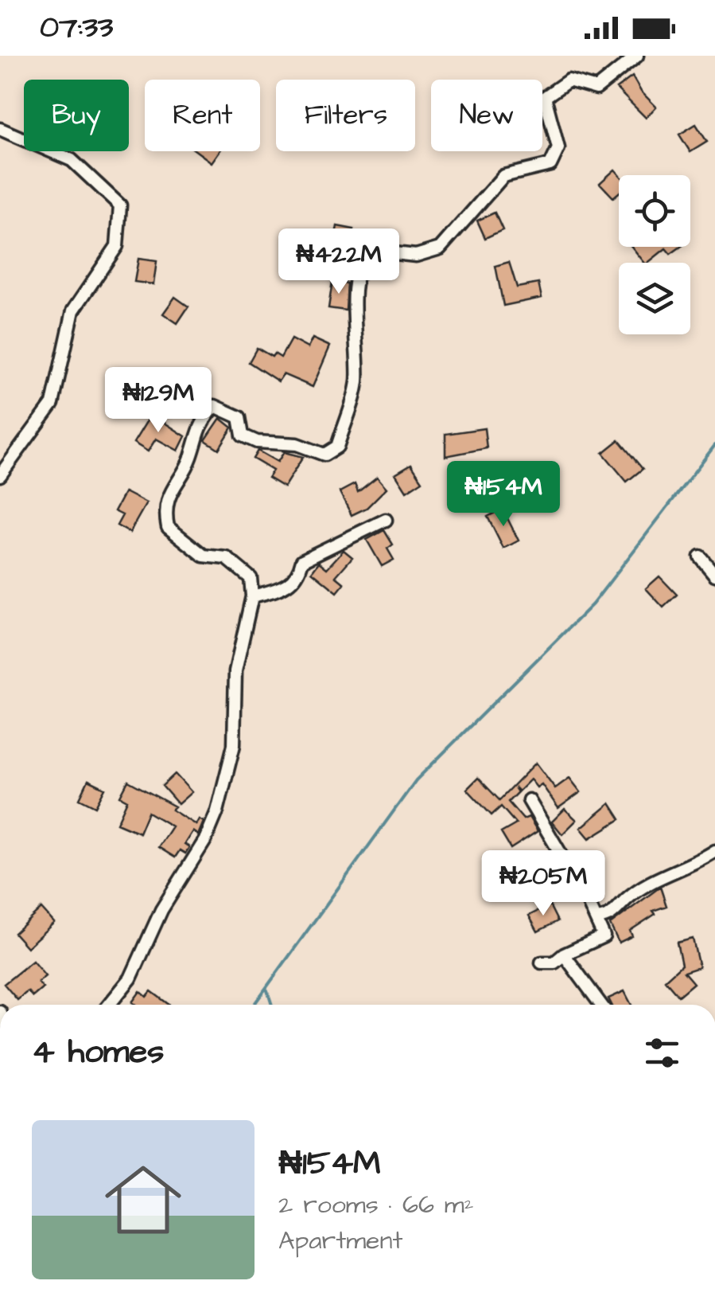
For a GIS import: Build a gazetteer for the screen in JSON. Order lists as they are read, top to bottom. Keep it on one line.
{"page":{"status":"07:33","chip":["Buy","Rent","Filters","New"],"price":["₦422M","₦129M","₦154M","₦205M"],"heading":"4 homes","list":[{"name":"₦154M","note":"2 rooms · 66 m² · Apartment"}]}}
